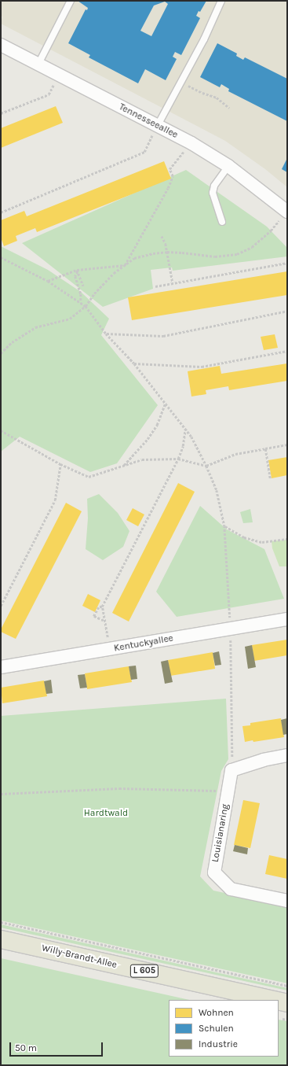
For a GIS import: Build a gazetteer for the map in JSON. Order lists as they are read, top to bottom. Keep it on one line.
{"streets":{"main road":["Willy-Brandt-Allee","L 605"],"street":["Tennesseeallee","Kentuckyallee","Louisianaring"]},"parks":["Hardtwald"],"legend":["Wohnen","Schulen","Industrie"],"scale_bar":"50 m"}
